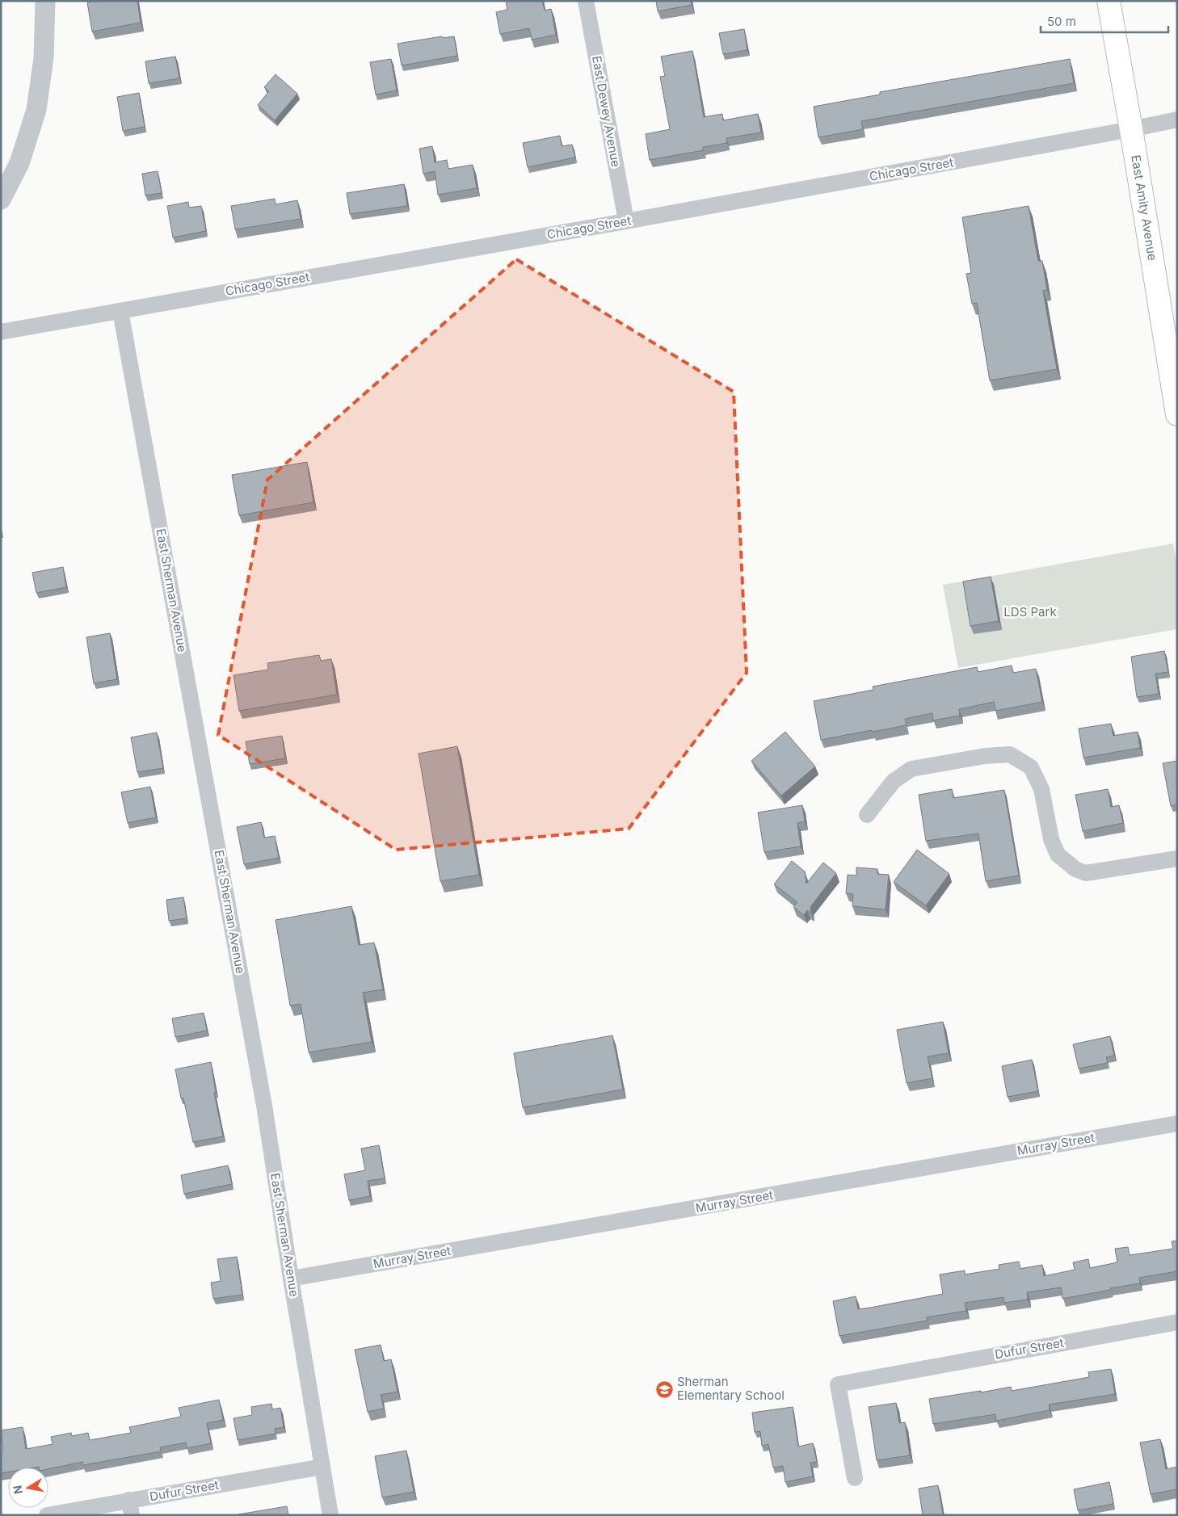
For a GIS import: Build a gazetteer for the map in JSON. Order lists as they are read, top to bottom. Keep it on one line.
{"streets":{"main road":["East Amity Avenue"],"street":["East Dewey Avenue","Chicago Street","East Sherman Avenue","Murray Street","Dufur Street"]},"crossings":[["East Dewey Avenue","Chicago Street"],["Chicago Street","East Amity Avenue"],["Chicago Street","East Sherman Avenue"],["East Sherman Avenue","Murray Street"],["East Sherman Avenue","Dufur Street"]],"parks":["LDS Park"],"places":{"school or university":["Sherman Elementary School"]},"scale_bar":"50 m","north":"left"}
